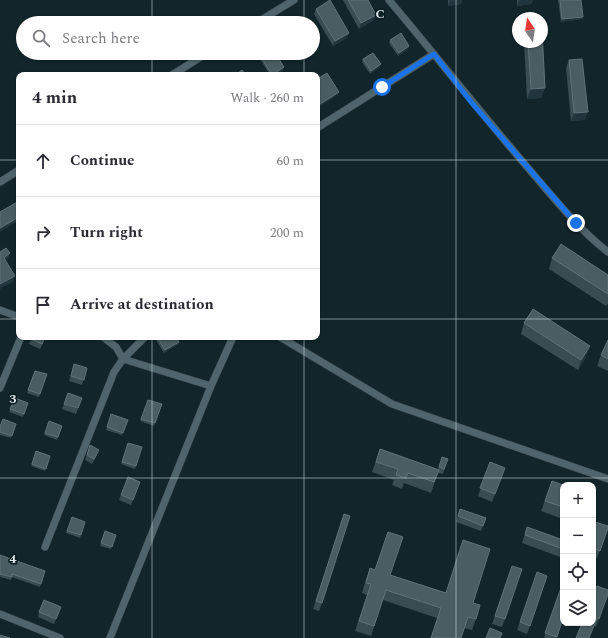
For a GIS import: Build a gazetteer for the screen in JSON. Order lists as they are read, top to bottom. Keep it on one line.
{"north":"top","page":{"search":"Search here","heading":["4 min","Walk · 260 m"],"list":[["Continue","60 m"],["Turn right","200 m"],"Arrive at destination"],"map_buttons":["+","−"]},"grid":{"columns":["C"],"rows":["3","4"]}}
